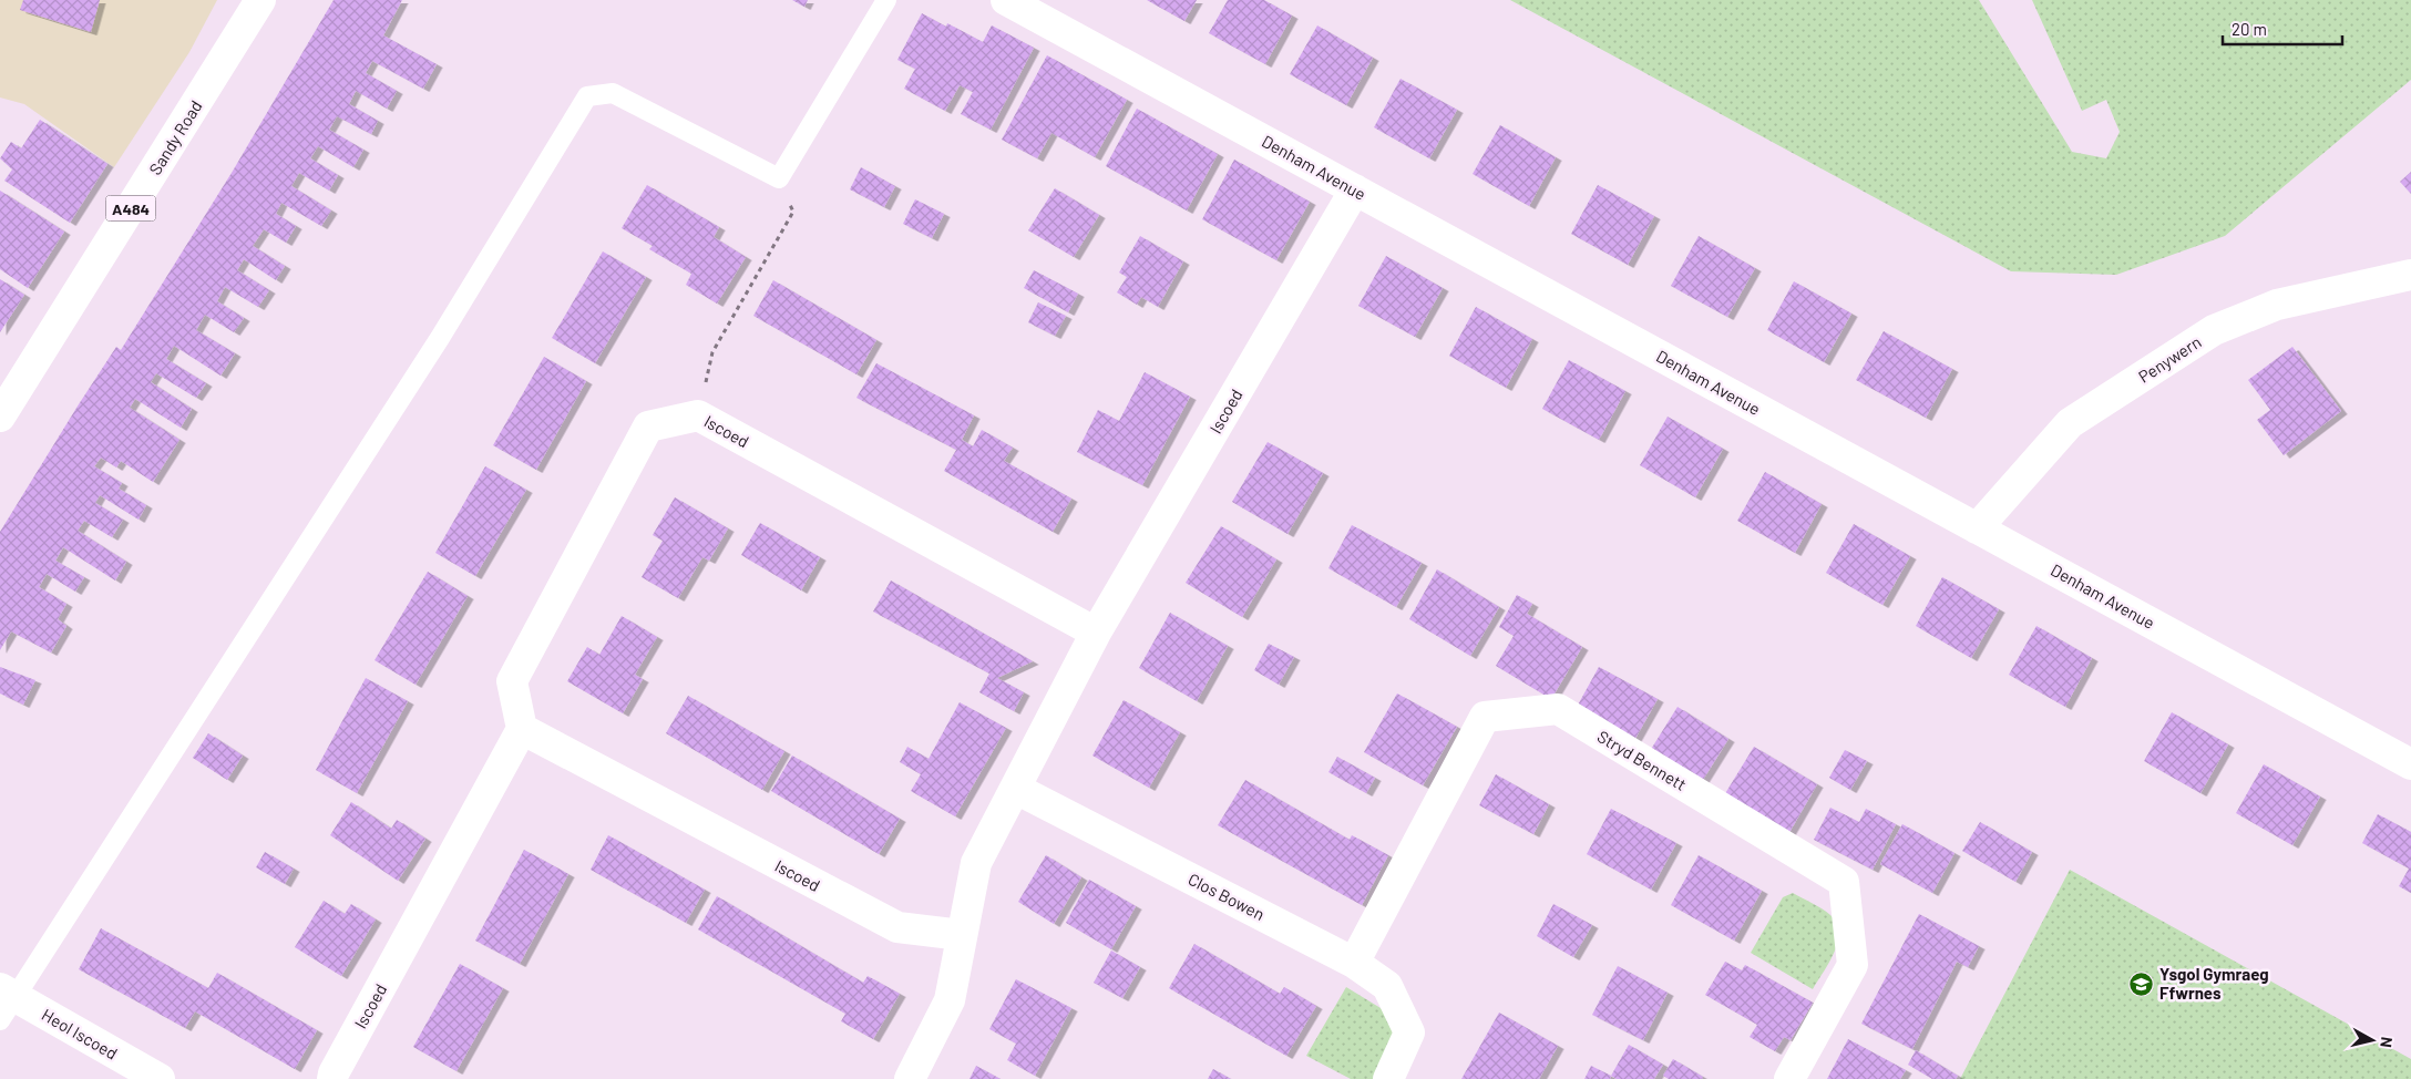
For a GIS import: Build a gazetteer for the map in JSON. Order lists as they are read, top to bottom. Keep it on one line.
{"streets":{"street":["Sandy Road","Denham Avenue","A484","Penywern","Iscoed","Stryd Bennett","Clos Bowen","Heol Iscoed"]},"crossings":[["Denham Avenue","Penywern"],["Denham Avenue","Iscoed"],["Iscoed","Clos Bowen"],["Stryd Bennett","Clos Bowen"]],"places":{"school or university":["Ysgol Gymraeg Ffwrnes"]},"scale_bar":"20 m","north":"right"}
